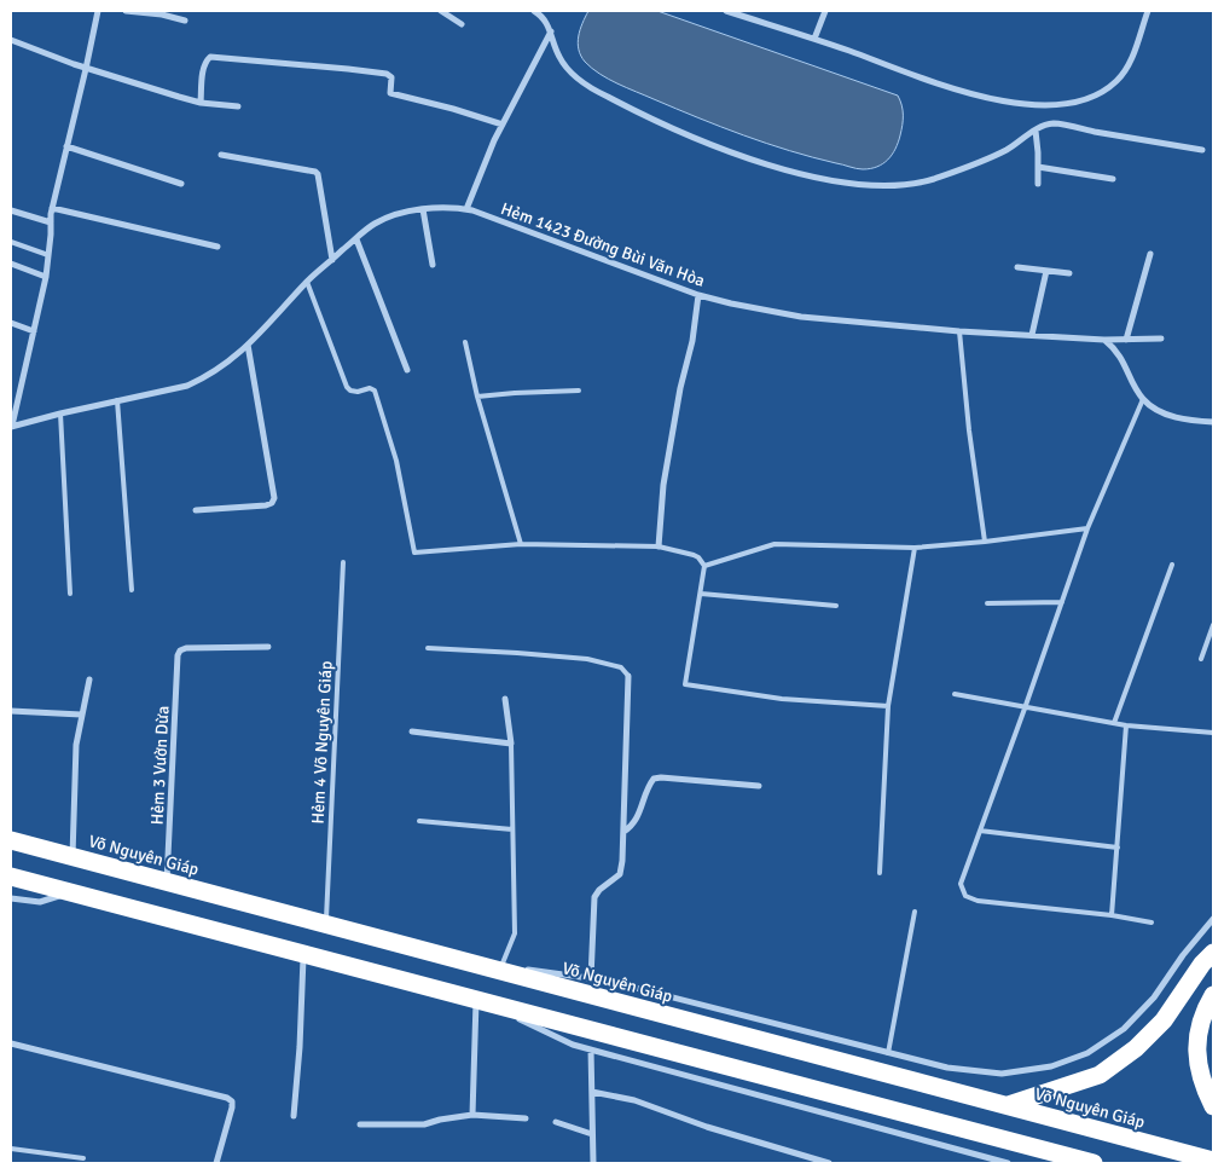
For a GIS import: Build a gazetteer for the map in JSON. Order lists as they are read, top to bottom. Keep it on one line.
{"streets":{"highway":["Võ Nguyên Giáp"],"street":["Hẻm 1423 Đường Bùi Văn Hòa","Hẻm 3 Vườn Dừa"],"lane":["Hẻm 4 Võ Nguyên Giáp"]},"crossings":[["Hẻm 4 Võ Nguyên Giáp","Võ Nguyên Giáp"],["Hẻm 3 Vườn Dừa","Võ Nguyên Giáp"]]}
